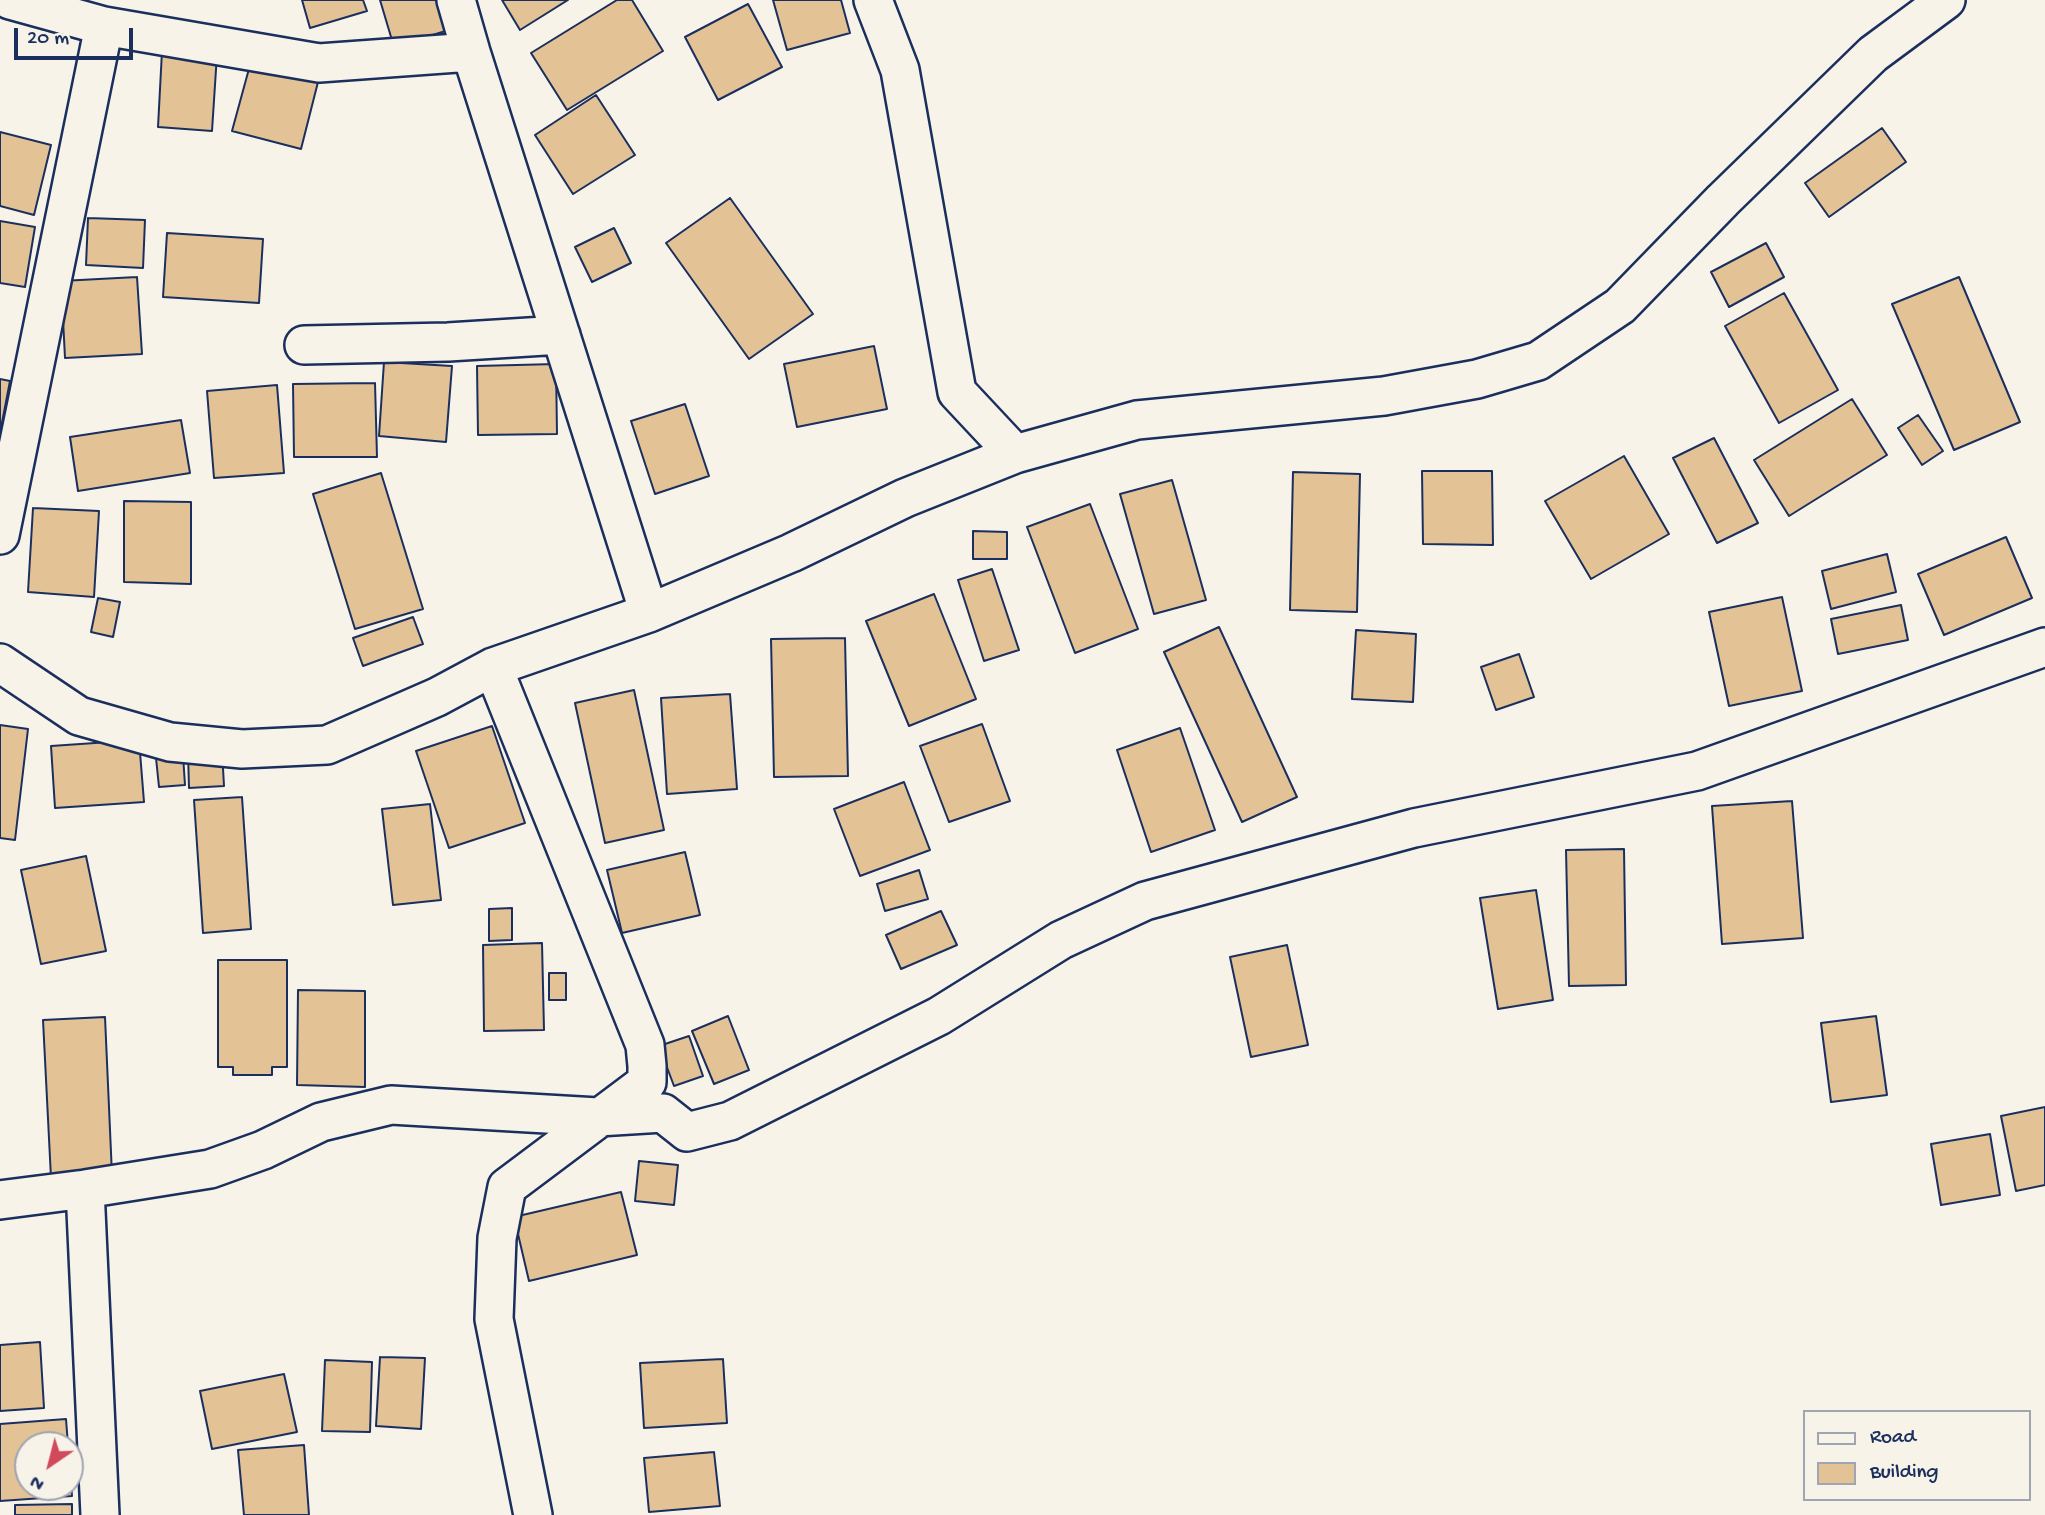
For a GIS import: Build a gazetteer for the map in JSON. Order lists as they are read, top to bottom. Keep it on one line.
{"legend":["Road","Building"],"scale_bar":"20 m","north":"bottom left"}
